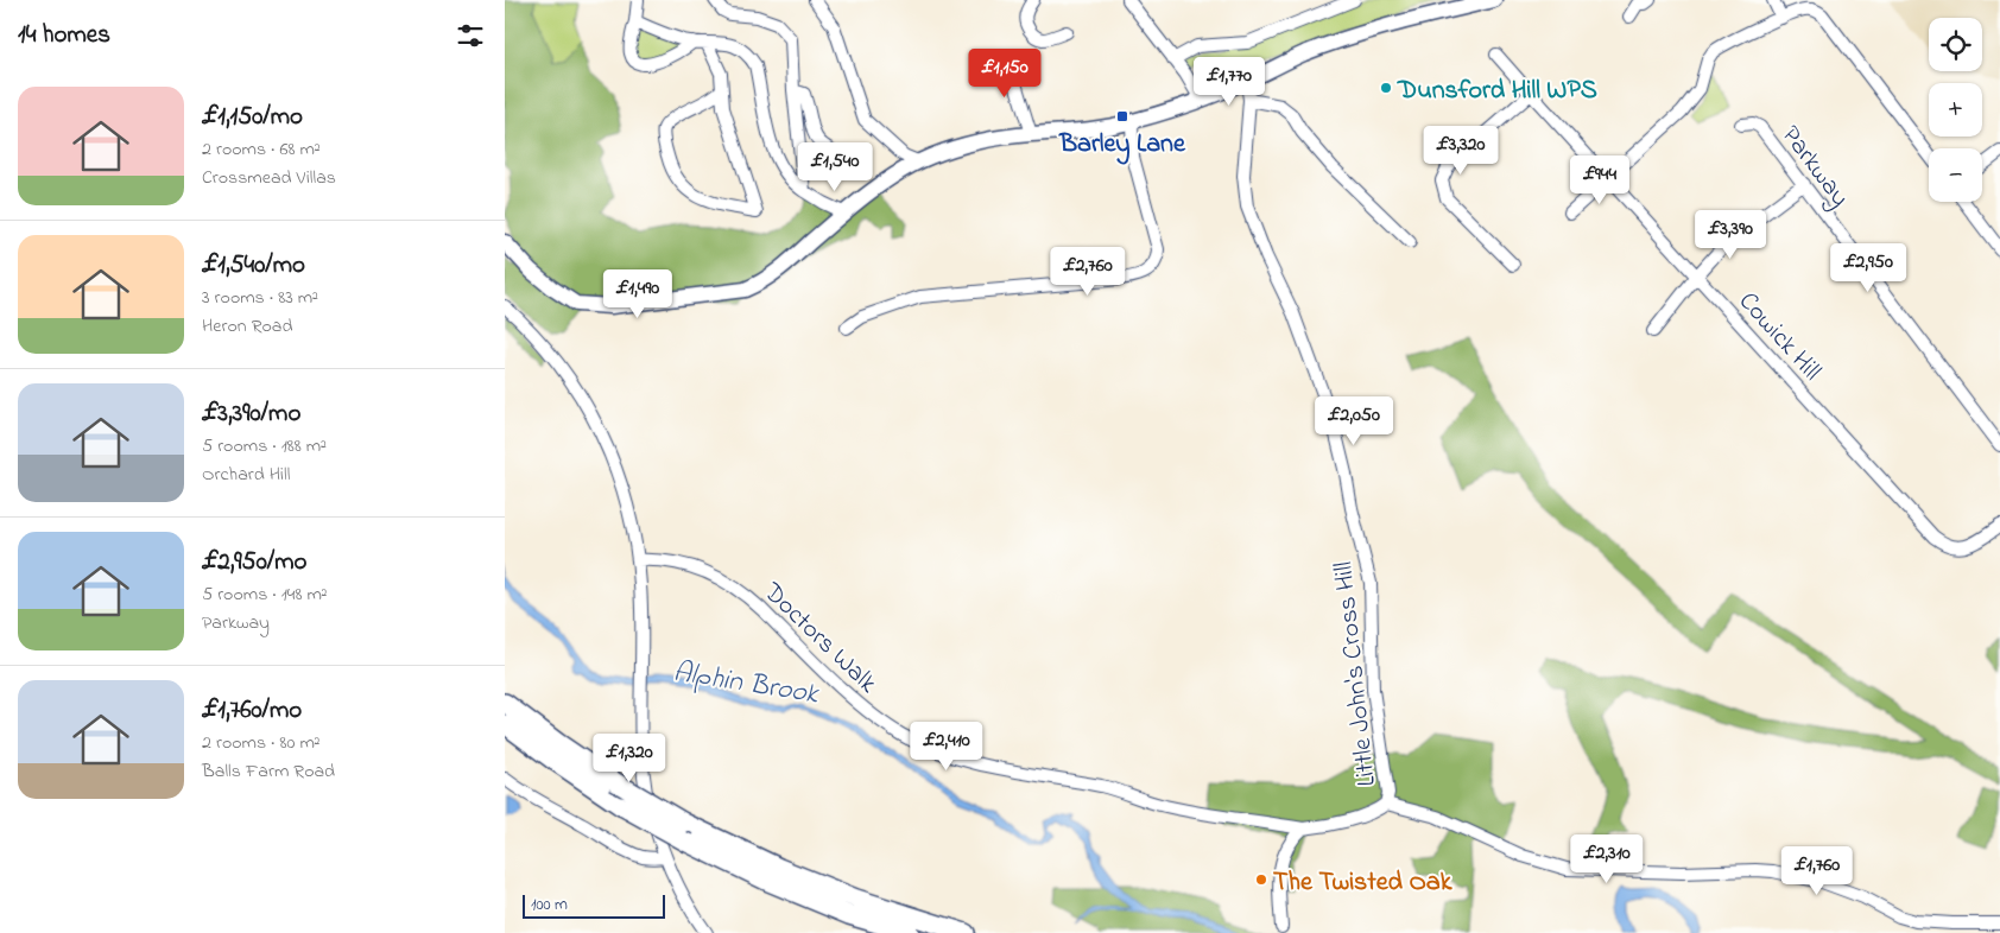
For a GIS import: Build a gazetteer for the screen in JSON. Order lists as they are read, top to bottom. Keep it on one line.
{"streets":{"street":["Parkway","Cowick Hill","Doctors Walk","Little John's Cross Hill"]},"crossings":[["Doctors Walk","Little John's Cross Hill"]],"water":["Alphin Brook"],"places":{"other":["Dunsford Hill WPS","The Twisted Oak"],"transit":["Barley Lane"]},"scale_bar":"100 m","page":{"heading":"14 homes","map_buttons":["+","−"],"price":["£1,150","£1,770","£3,320","£1,540","£944","£3,390","£2,950","£2,760","£1,490","£2,050","£2,410","£1,320","£2,310","£1,760"],"list":[{"name":"£1,150/mo","note":"2 rooms · 68 m² · Crossmead Villas"},{"name":"£1,540/mo","note":"3 rooms · 83 m² · Heron Road"},{"name":"£3,390/mo","note":"5 rooms · 188 m² · Orchard Hill"},{"name":"£2,950/mo","note":"5 rooms · 148 m² · Parkway"},{"name":"£1,760/mo","note":"2 rooms · 80 m² · Balls Farm Road"}],"scale":"100 m"}}
